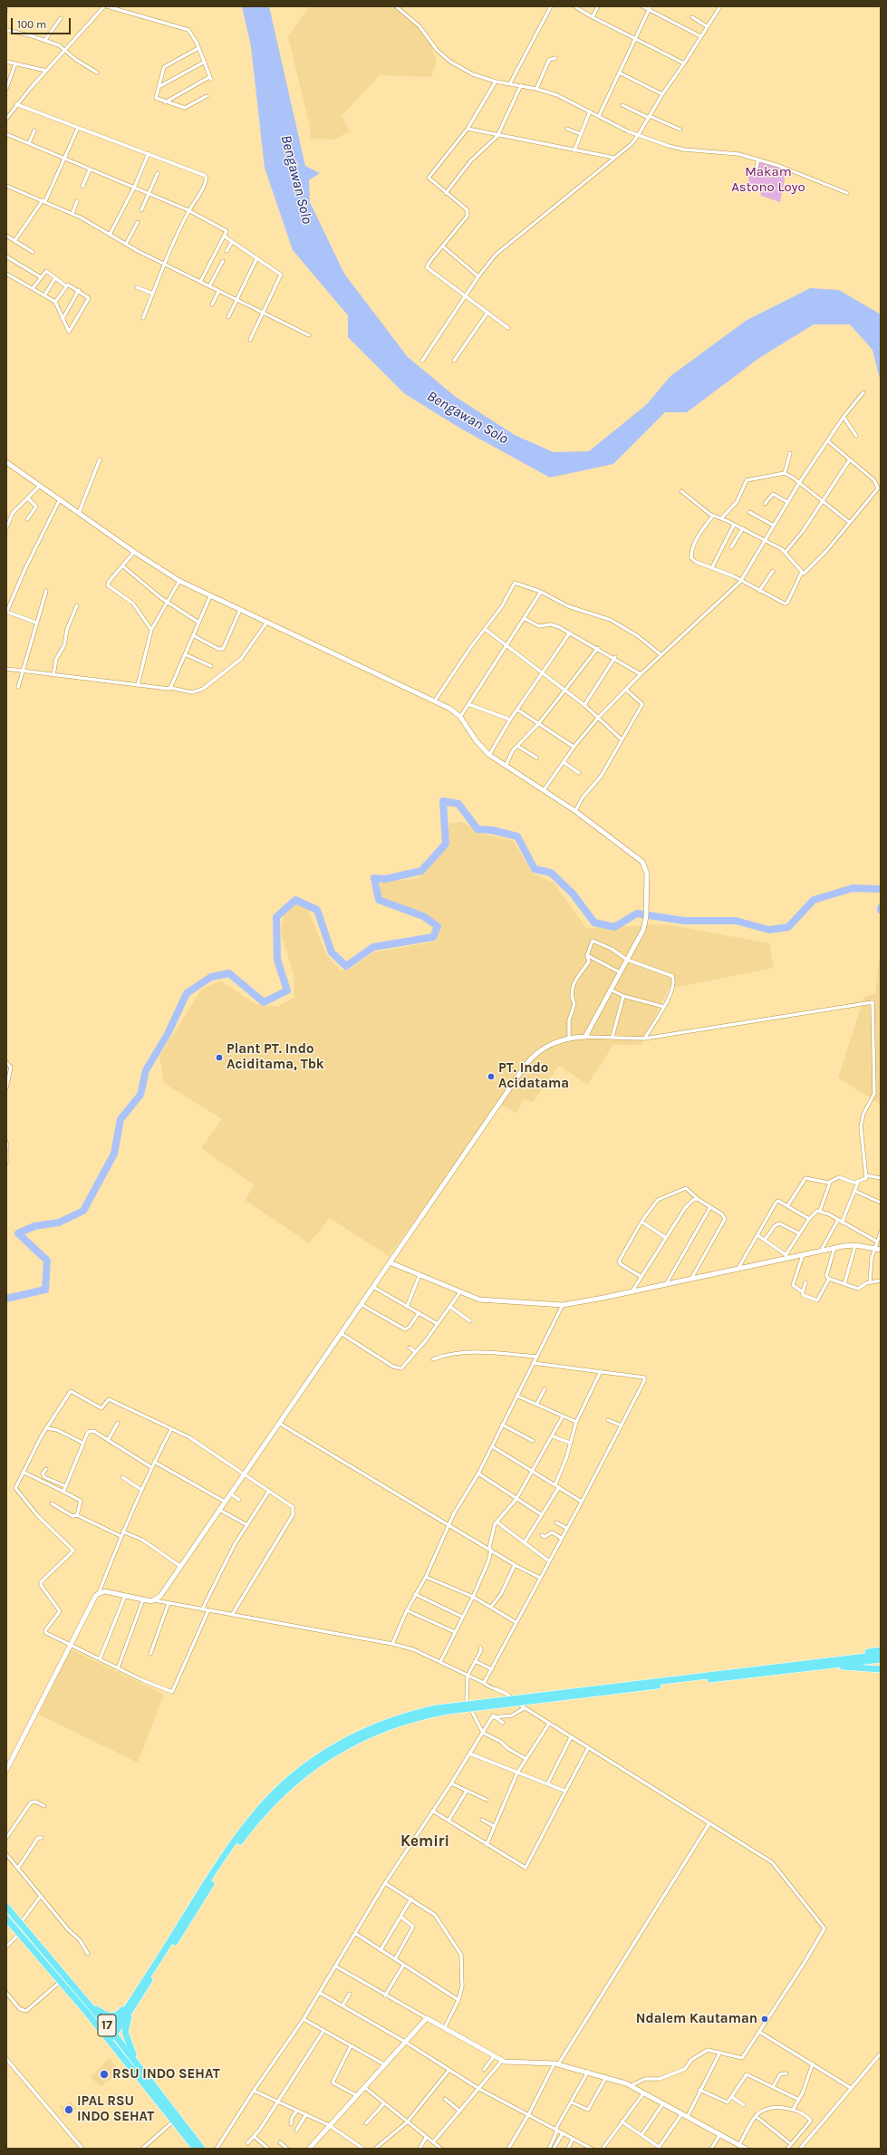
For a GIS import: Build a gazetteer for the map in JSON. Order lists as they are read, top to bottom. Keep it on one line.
{"streets":{"highway":["17"]},"districts":["Kemiri"],"water":["Bengawan Solo"],"parks":["Makam Astono Loyo"],"places":["Plant PT. Indo Aciditama, Tbk","PT. Indo Acidatama","Ndalem Kautaman","RSU INDO SEHAT","IPAL RSU INDO SEHAT"],"scale_bar":"100 m"}
